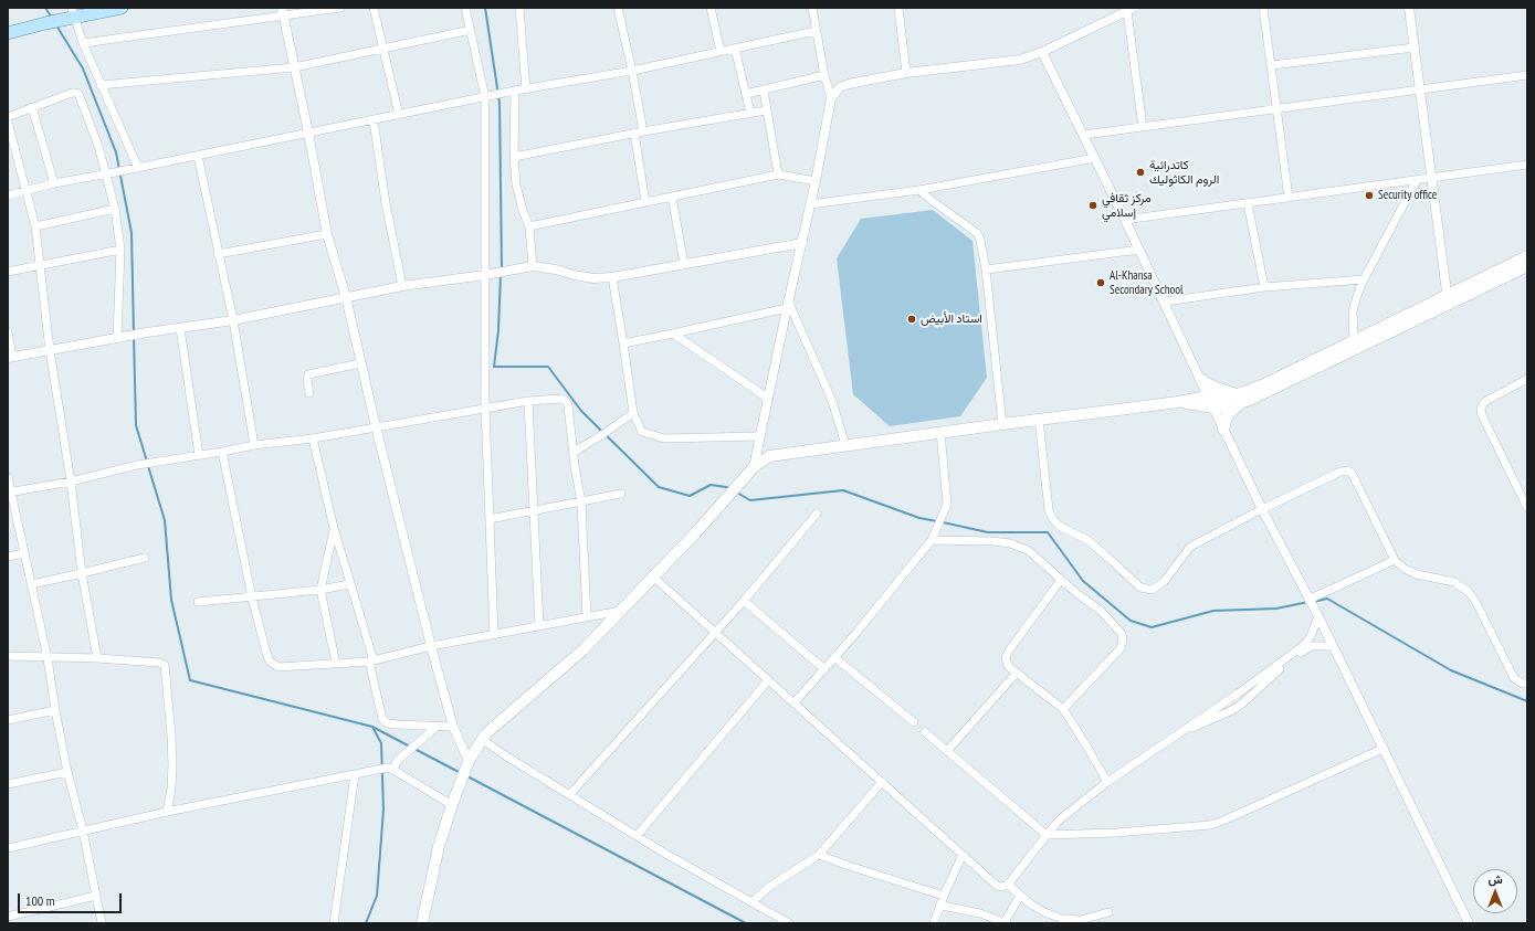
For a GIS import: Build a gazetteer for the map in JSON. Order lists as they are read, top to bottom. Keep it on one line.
{"places":["كاتدرائية الروم الكاثوليك","Security office","مركز ثقافي إسلامي","Al-Khansa Secondary School","استاد الأبيض"],"scale_bar":"100 m","north":"top"}
